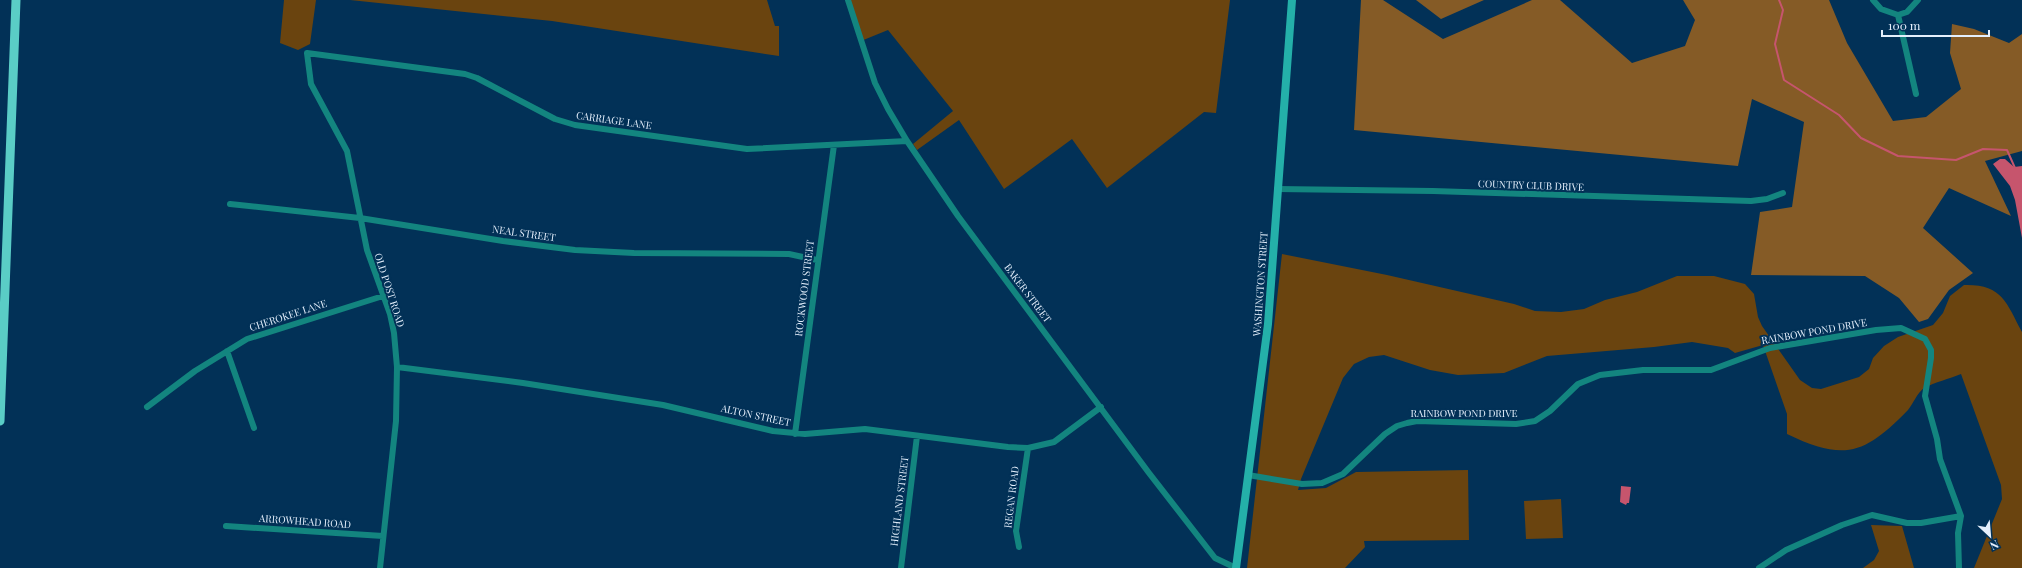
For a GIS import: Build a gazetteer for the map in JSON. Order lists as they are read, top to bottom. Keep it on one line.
{"streets":{"main road":["WASHINGTON STREET"],"street":["CARRIAGE LANE","COUNTRY CLUB DRIVE","NEAL STREET","ROCKWOOD STREET","OLD POST ROAD","BAKER STREET","CHEROKEE LANE","RAINBOW POND DRIVE","ALTON STREET","REGAN ROAD","HIGHLAND STREET","ARROWHEAD ROAD"]},"crossings":[["CARRIAGE LANE","ROCKWOOD STREET"],["CARRIAGE LANE","OLD POST ROAD"],["CARRIAGE LANE","BAKER STREET"],["COUNTRY CLUB DRIVE","WASHINGTON STREET"],["NEAL STREET","ROCKWOOD STREET"],["NEAL STREET","OLD POST ROAD"],["WASHINGTON STREET","BAKER STREET"],["WASHINGTON STREET","RAINBOW POND DRIVE"],["ROCKWOOD STREET","ALTON STREET"],["OLD POST ROAD","CHEROKEE LANE"],["OLD POST ROAD","ALTON STREET"],["OLD POST ROAD","ARROWHEAD ROAD"],["BAKER STREET","ALTON STREET"],["ALTON STREET","REGAN ROAD"],["ALTON STREET","HIGHLAND STREET"]],"scale_bar":"100 m","north":"bottom right"}
